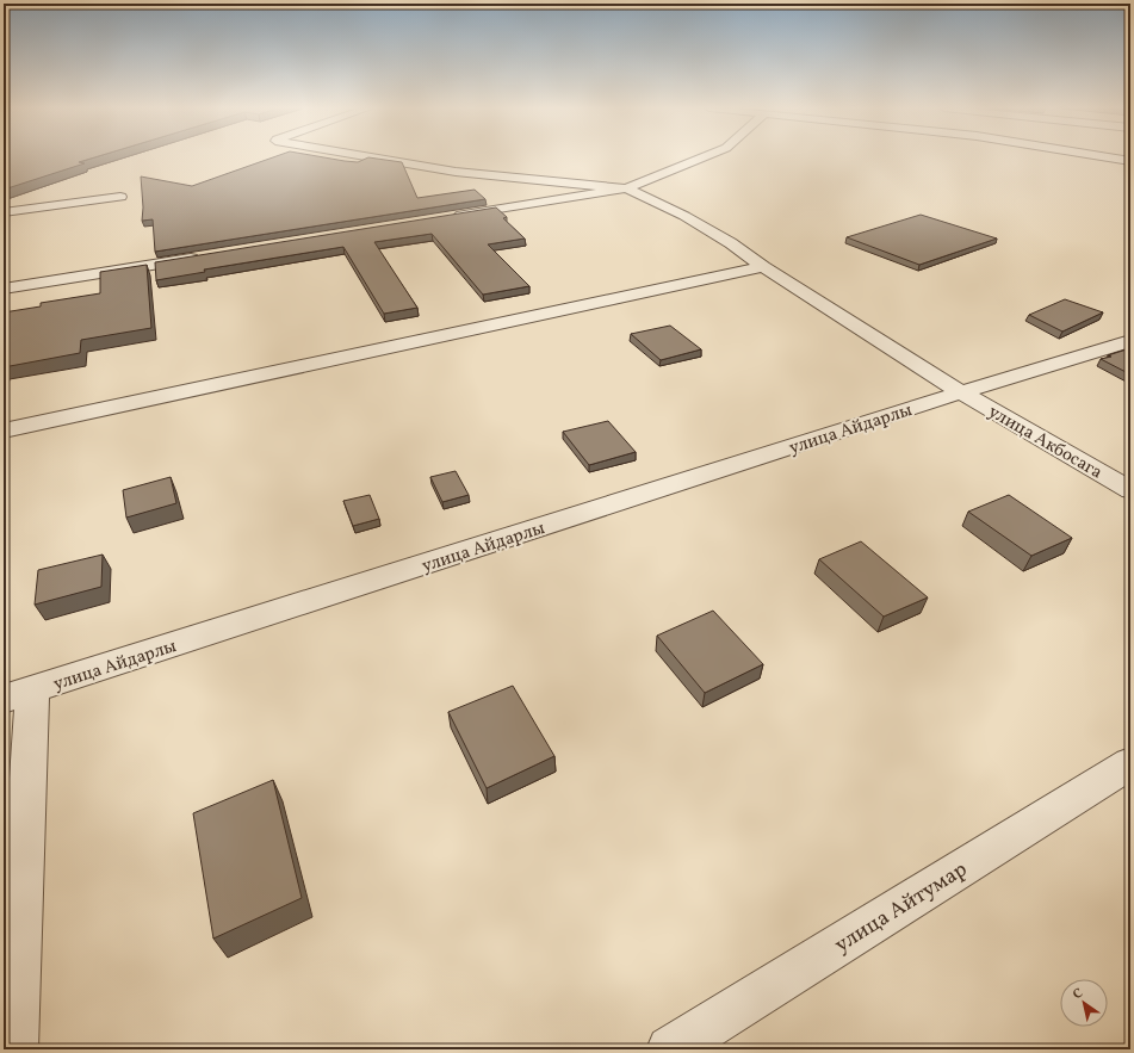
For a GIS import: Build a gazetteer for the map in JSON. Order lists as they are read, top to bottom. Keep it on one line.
{"streets":{"street":["улица Айдарлы","улица Акбосага","улица Айтумар"]},"crossings":[["улица Айдарлы","улица Акбосага"]],"north":"top left"}
